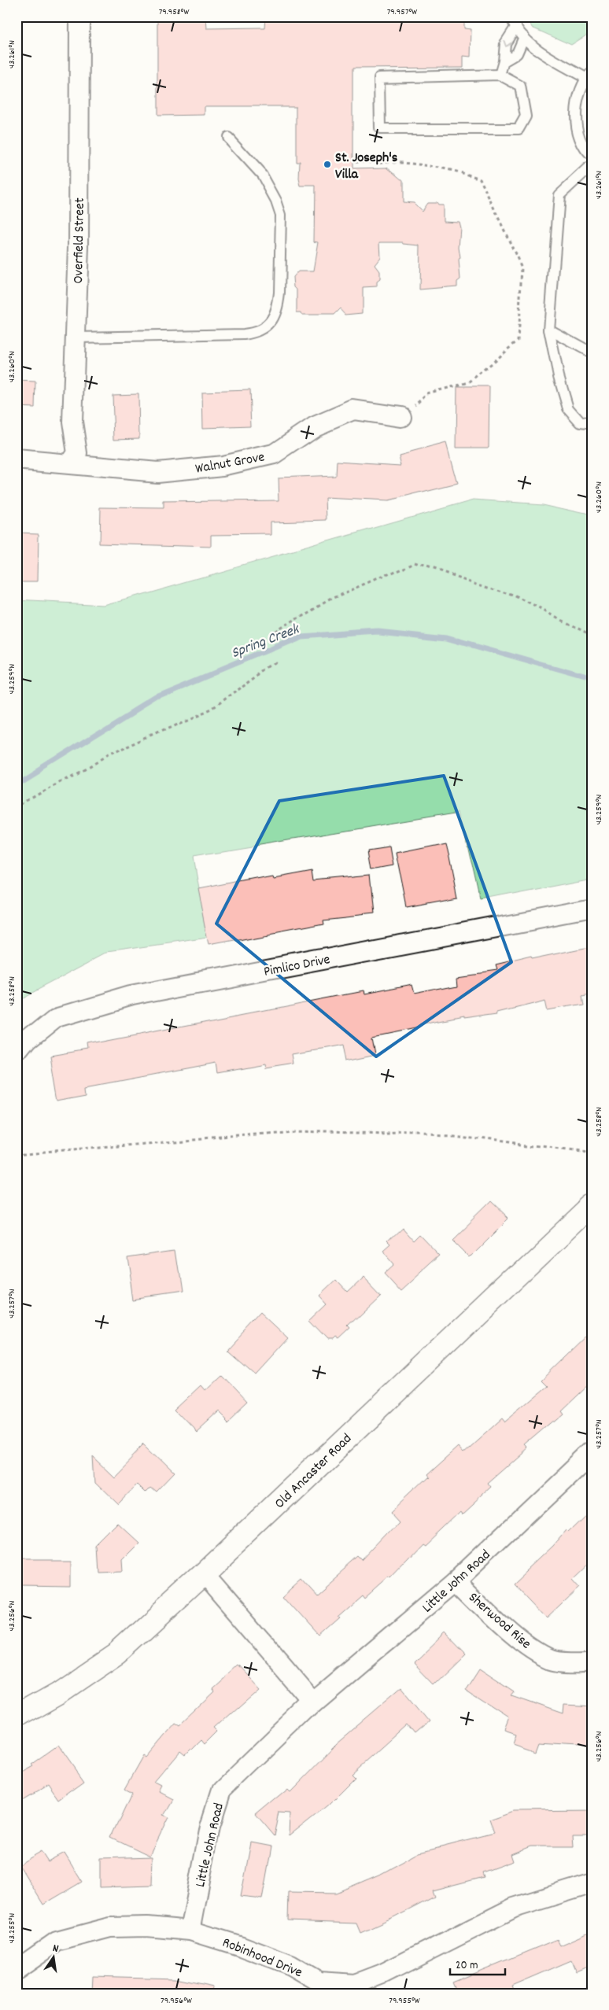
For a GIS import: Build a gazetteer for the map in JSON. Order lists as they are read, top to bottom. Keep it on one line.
{"streets":{"street":["Overfield Street","Walnut Grove","Pimlico Drive","Old Ancaster Road","Little John Road","Sherwood Rise","Robinhood Drive"]},"crossings":[["Overfield Street","Walnut Grove"],["Little John Road","Sherwood Rise"],["Little John Road","Robinhood Drive"]],"water":["Spring Creek"],"places":["St. Joseph's Villa"],"scale_bar":"20 m","north":"top","coordinates":["79.958°W","79.957°W","43.261°N","43.260°N","43.259°N","43.258°N","43.257°N","43.256°N","43.255°N","79.956°W","79.955°W"]}
